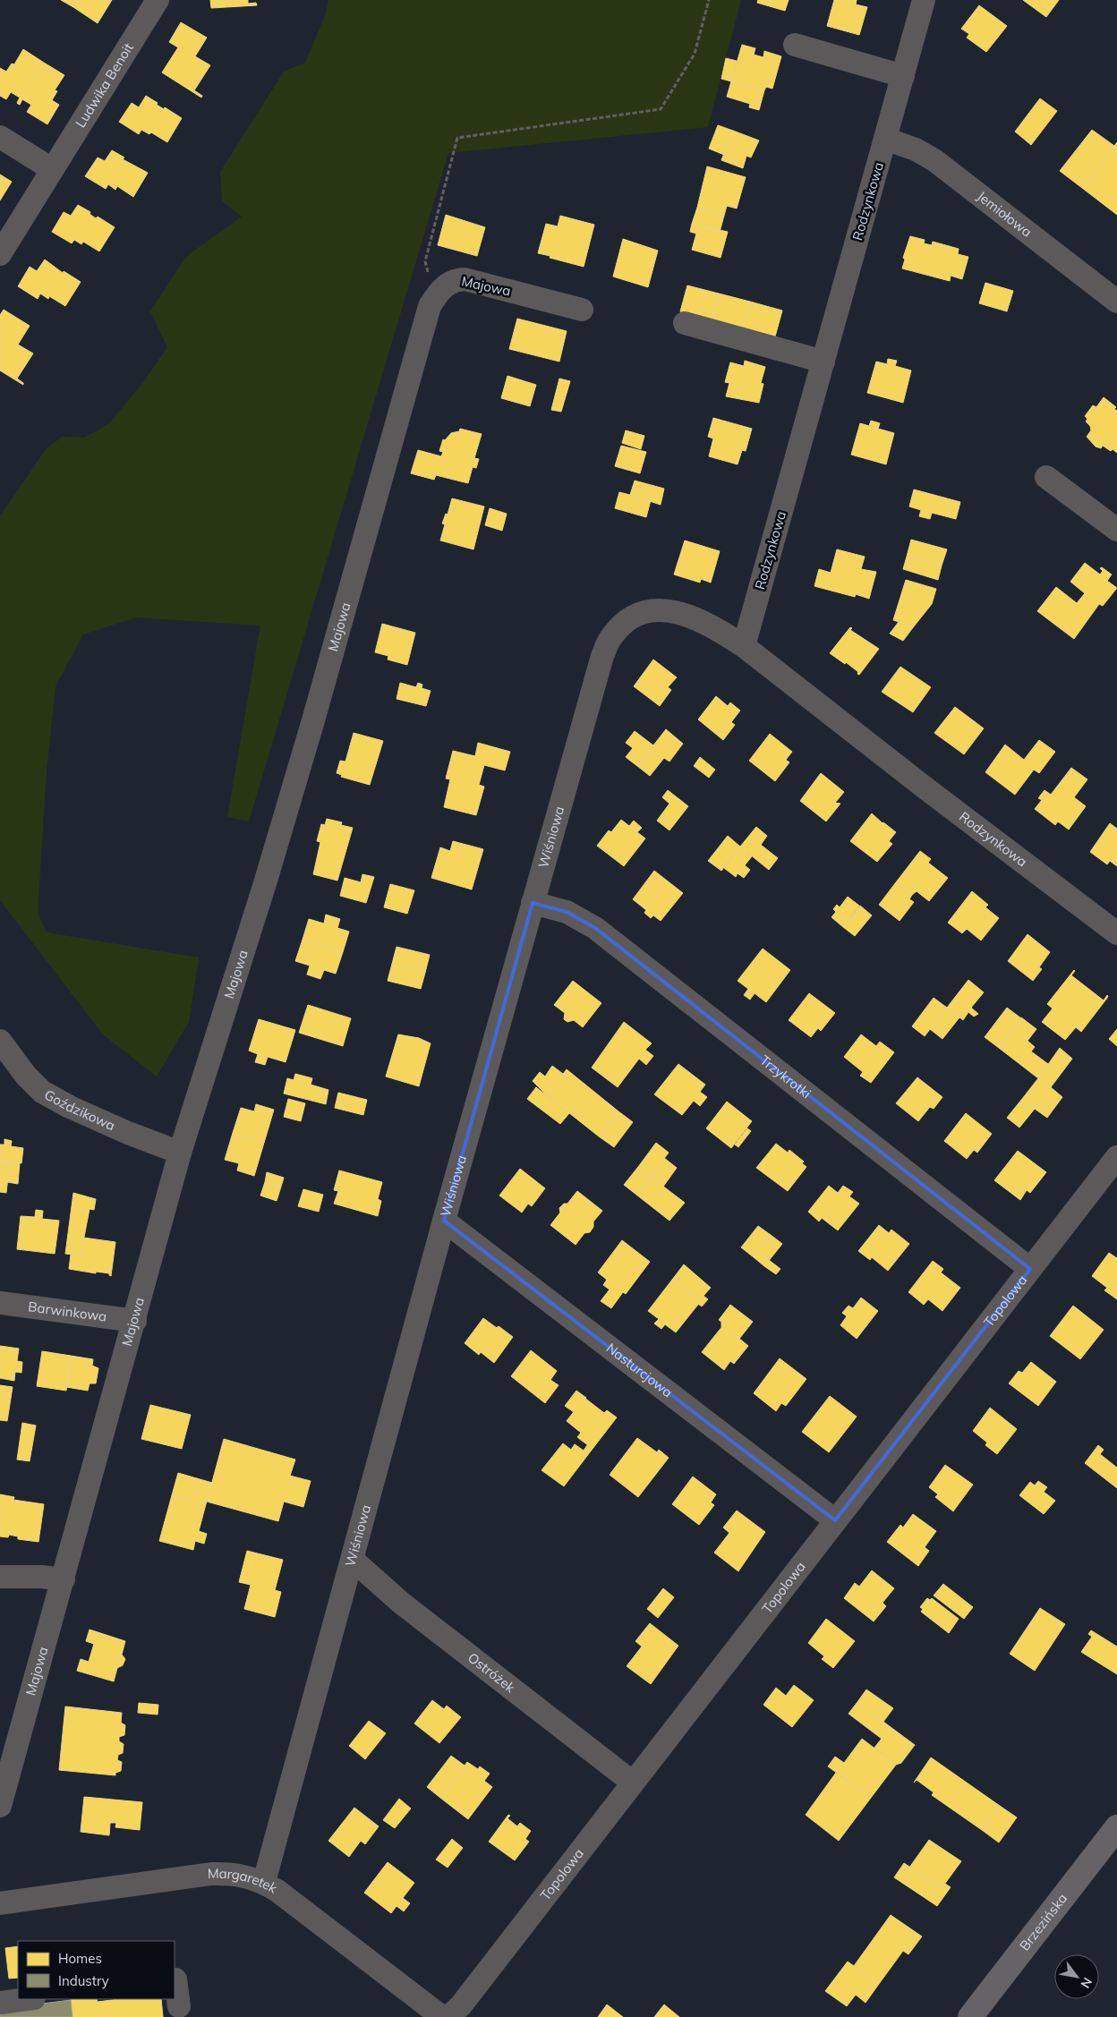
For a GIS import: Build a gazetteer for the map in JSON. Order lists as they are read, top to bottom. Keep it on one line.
{"streets":{"main road":["Brzezińska"],"street":["Ludwika Benoit","Rodzynkowa","Jemiołowa","Majowa","Wiśniowa","Trzykrotki","Goździkowa","Topolowa","Barwinkowa","Nasturcjowa","Ostróżek","Margaretek"]},"crossings":[["Rodzynkowa","Jemiołowa"],["Rodzynkowa","Wiśniowa"],["Majowa","Goździkowa"],["Majowa","Barwinkowa"],["Wiśniowa","Trzykrotki"],["Wiśniowa","Nasturcjowa"],["Wiśniowa","Ostróżek"],["Wiśniowa","Margaretek"],["Trzykrotki","Topolowa"],["Topolowa","Nasturcjowa"],["Topolowa","Ostróżek"]],"legend":["Homes","Industry"],"north":"bottom right"}
